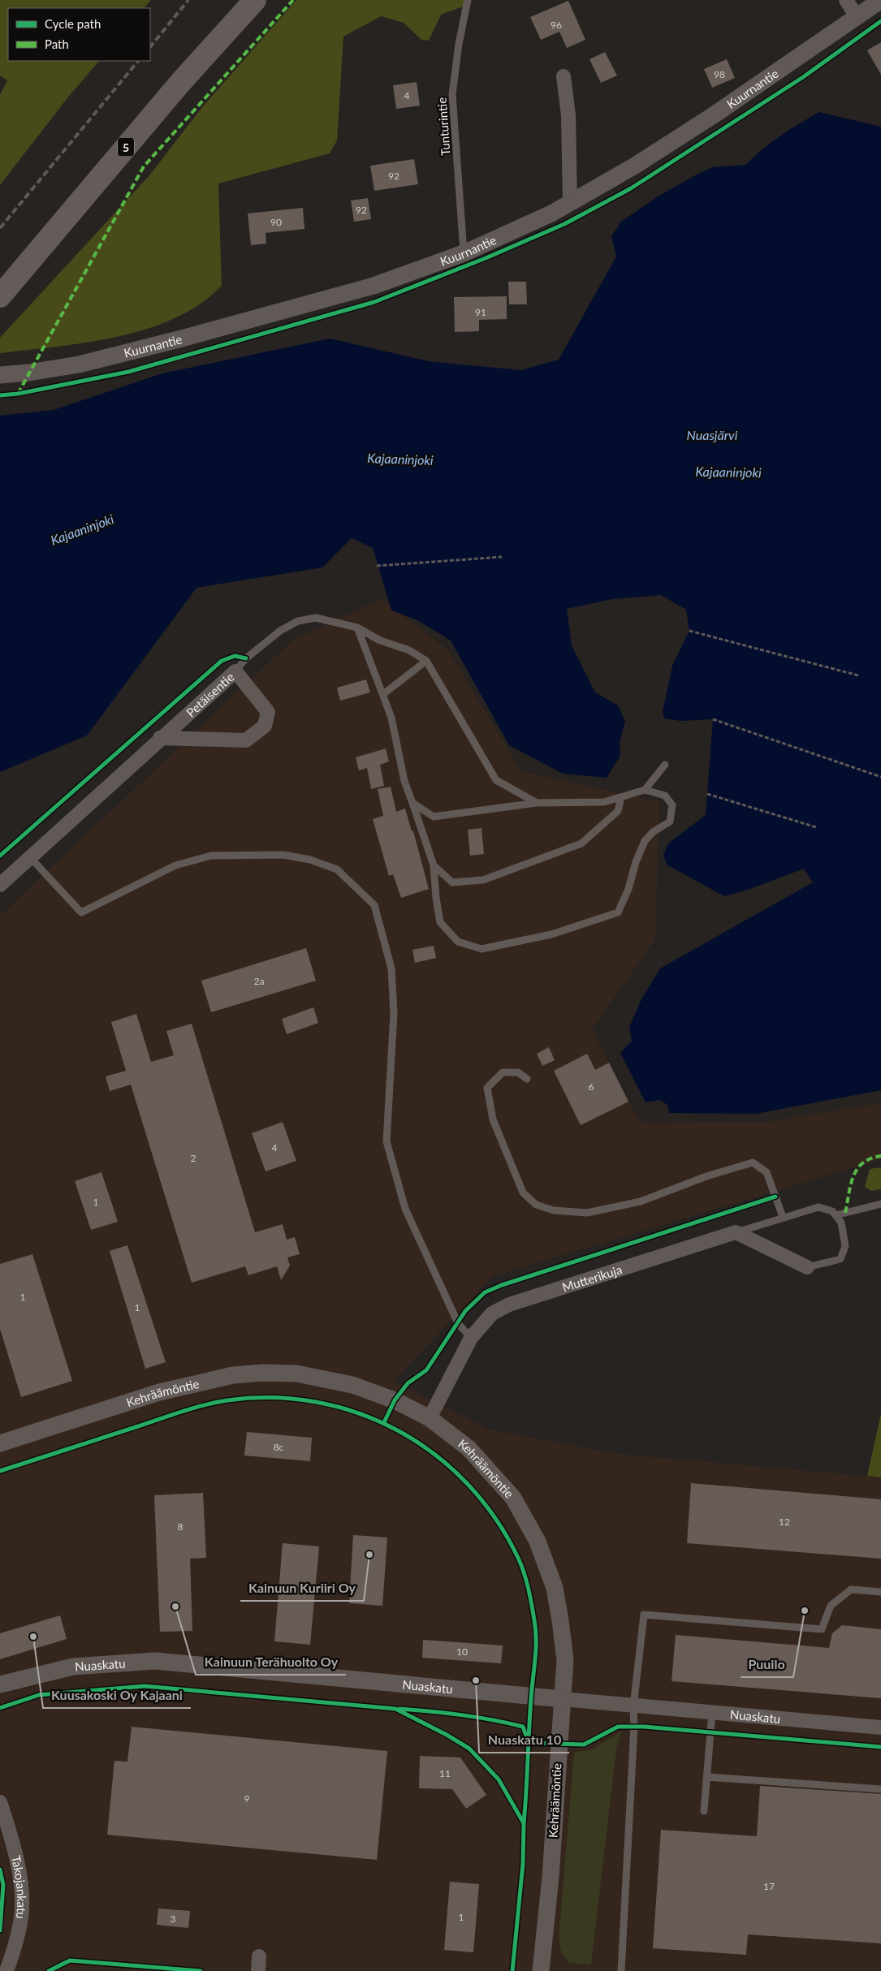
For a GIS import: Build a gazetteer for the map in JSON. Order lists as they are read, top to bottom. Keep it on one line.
{"streets":{"highway":["5"],"street":["Kuurnantie","Petäisentie","Mutterikuja","Kehräämöntie","Nuaskatu","Takojankatu"],"lane":["Tunturintie"]},"crossings":[["Kuurnantie","Tunturintie"],["Mutterikuja","Kehräämöntie"],["Kehräämöntie","Nuaskatu"]],"water":["Nuasjärvi","Kajaaninjoki"],"places":["Kainuun Kuriiri Oy","Kainuun Terähuolto Oy","Puuilo","Kuusakoski Oy Kajaani","Nuaskatu 10"],"house_numbers":["96","98","4","92","92","90","91","2a","6","4","2","1","1","1","8c","12","8","10","11","9","17","1","3"],"legend":["Cycle path","Path"]}
